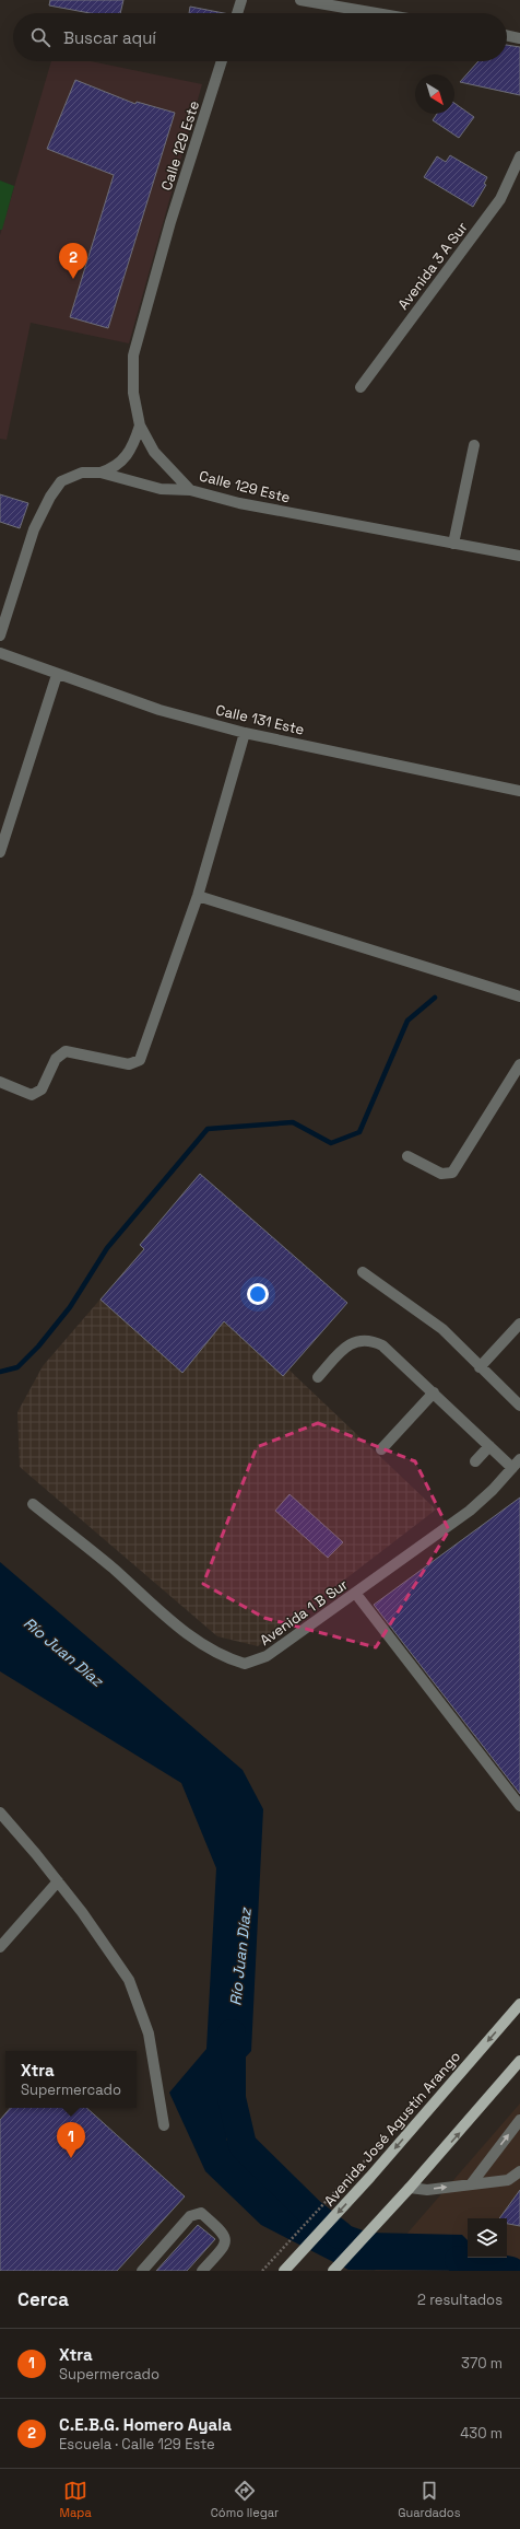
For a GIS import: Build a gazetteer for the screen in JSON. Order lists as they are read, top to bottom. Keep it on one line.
{"streets":{"main road":["Avenida José Agustín Arango"],"street":["Calle 129 Este","Avenida 3 A Sur","Calle 131 Este","Avenida 1 B Sur"]},"water":["Río Juan Díaz"],"north":"bottom right","page":{"search":"Buscar aquí","pins":["2","1"],"popup":["Xtra","Supermercado"],"heading":["Cerca","2 resultados"],"list":[{"mark":"1","name":"Xtra","note":"Supermercado","value":"370 m"},{"mark":"2","name":"C.E.B.G. Homero Ayala","note":"Escuela · Calle 129 Este","value":"430 m"}],"nav":["Mapa","Cómo llegar","Guardados"]}}
